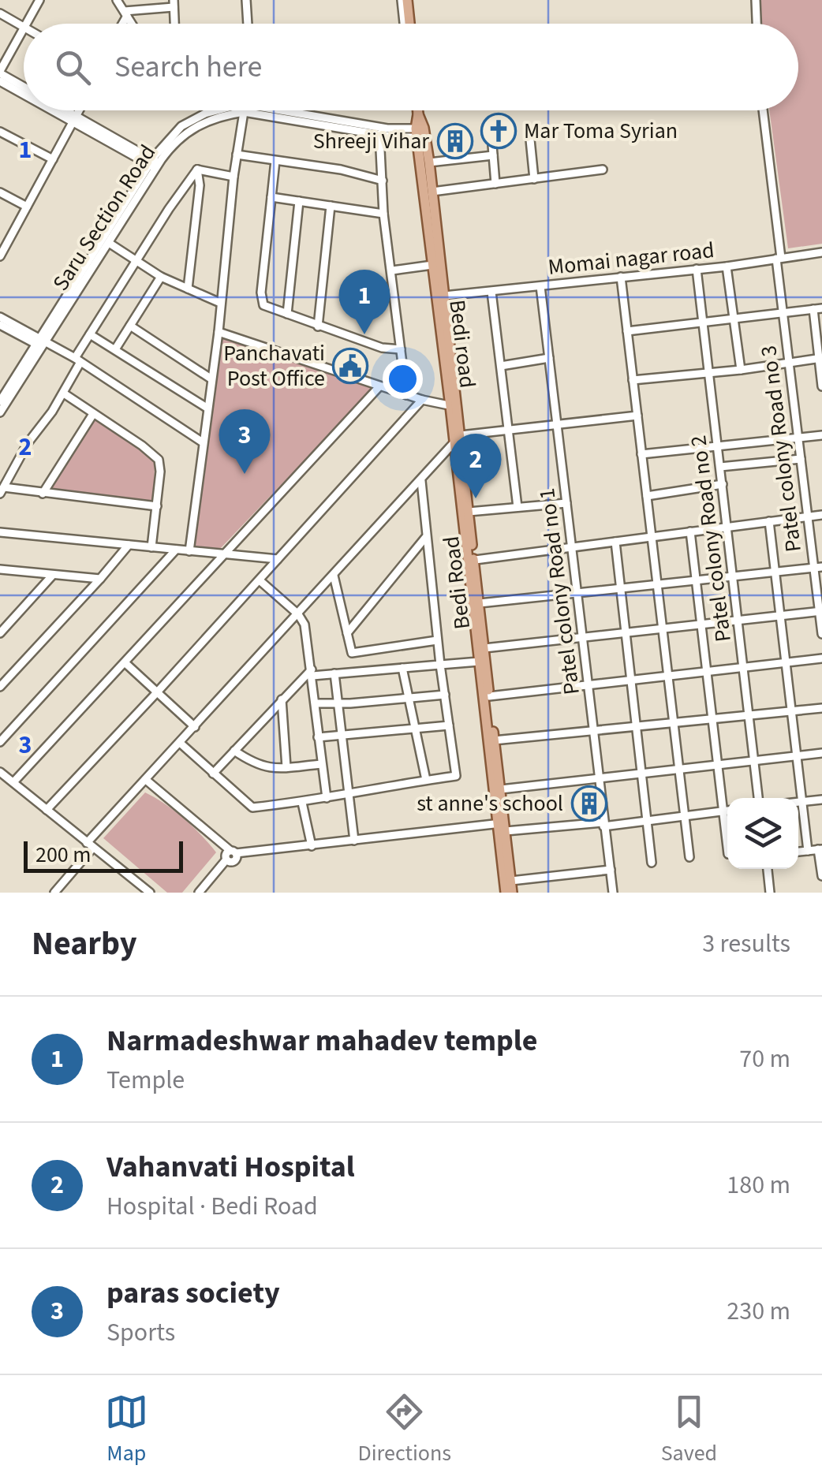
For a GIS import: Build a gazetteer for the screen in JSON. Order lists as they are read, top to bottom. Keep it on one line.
{"streets":{"main road":["Bedi road","Bedi Road"],"street":["Saru Section Road","Momai nagar road","Patel colony Road no 3","Patel colony Road no 2","Patel colony Road no 1"]},"crossings":[["Saru Section Road","Bedi road"],["Saru Section Road","Bedi Road"],["Momai nagar road","Patel colony Road no 3"],["Momai nagar road","Patel colony Road no 2"],["Momai nagar road","Bedi Road"],["Momai nagar road","Patel colony Road no 1"],["Bedi road","Bedi Road"]],"places":{"church":["Mar Toma Syrian"],"building":["Shreeji Vihar","st anne's school"],"public building":["Panchavati Post Office"]},"scale_bar":"200 m","page":{"search":"Search here","pins":["1","3","2"],"scale":"200 m","heading":["Nearby","3 results"],"list":[{"mark":"1","name":"Narmadeshwar mahadev temple","note":"Temple","value":"70 m"},{"mark":"2","name":"Vahanvati Hospital","note":"Hospital · Bedi Road","value":"180 m"},{"mark":"3","name":"paras society","note":"Sports","value":"230 m"}],"nav":["Map","Directions","Saved"]},"grid":{"rows":["1","2","3"]}}
